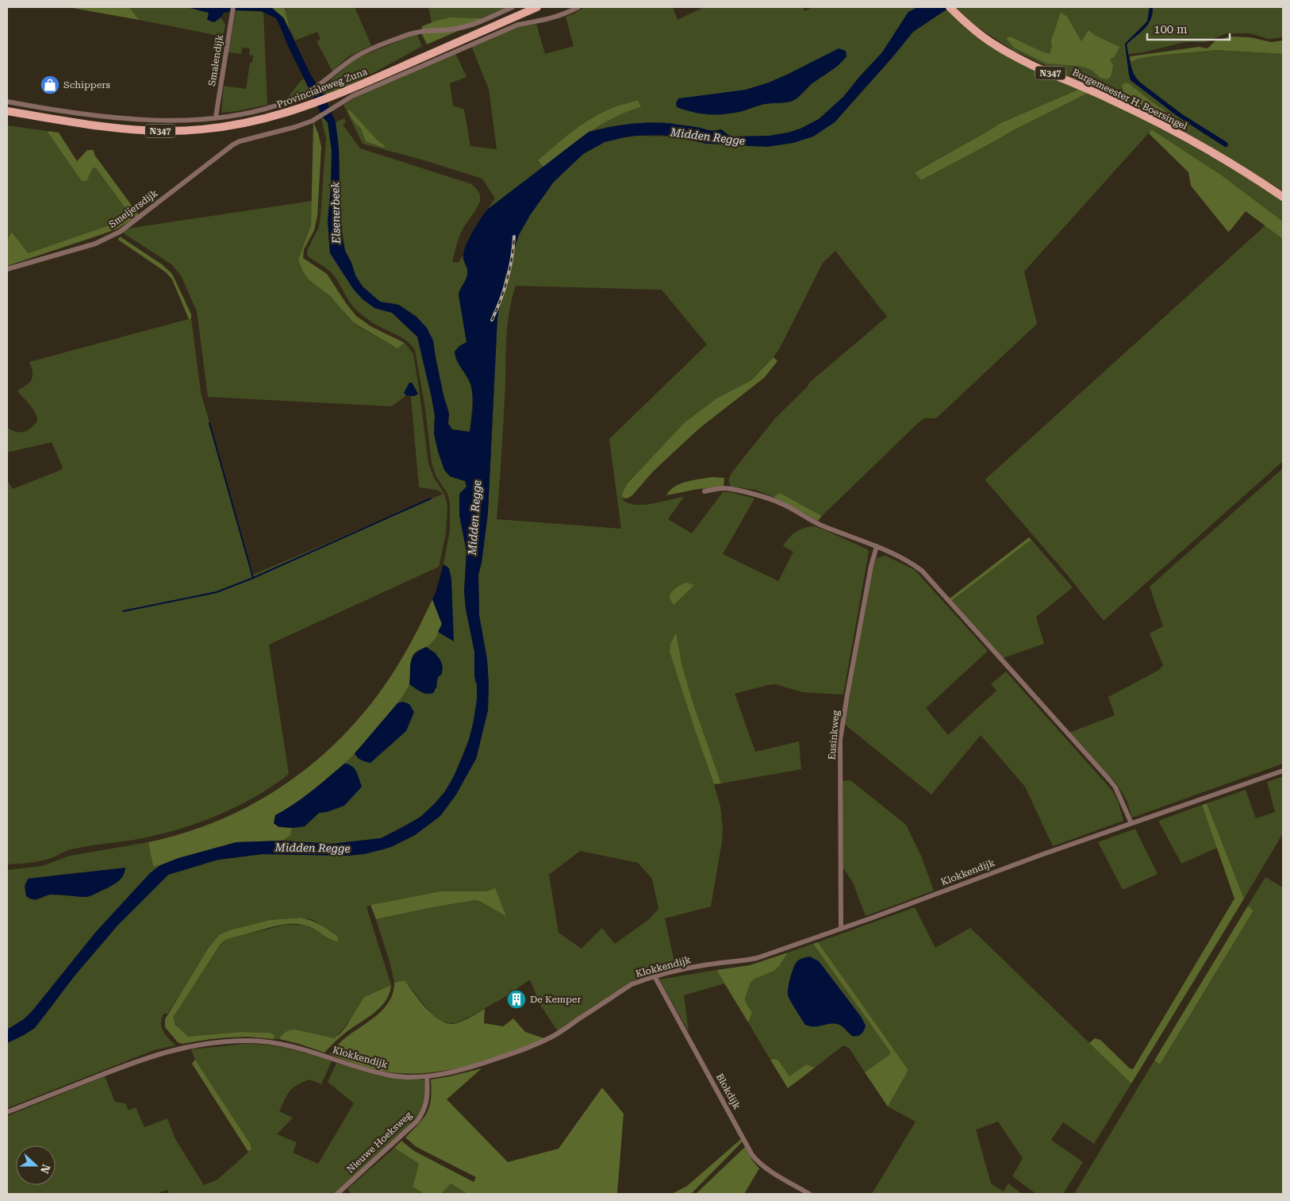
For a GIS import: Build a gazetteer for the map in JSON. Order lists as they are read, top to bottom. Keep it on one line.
{"streets":{"main road":["N347","Provincialeweg Zuna","Burgemeester H. Boersingel"],"street":["Smalendijk","Smeijersdijk","Eusinkweg","Klokkendijk","Blokdijk","Nieuwe Hoeksweg"]},"crossings":[["Smalendijk","Provincialeweg Zuna"],["Provincialeweg Zuna","Smeijersdijk"],["Eusinkweg","Klokkendijk"],["Klokkendijk","Blokdijk"],["Klokkendijk","Nieuwe Hoeksweg"]],"water":["Midden Regge","Elsenerbeek"],"places":{"shop":["Schippers"],"building":["De Kemper"]},"scale_bar":"100 m","north":"right"}
